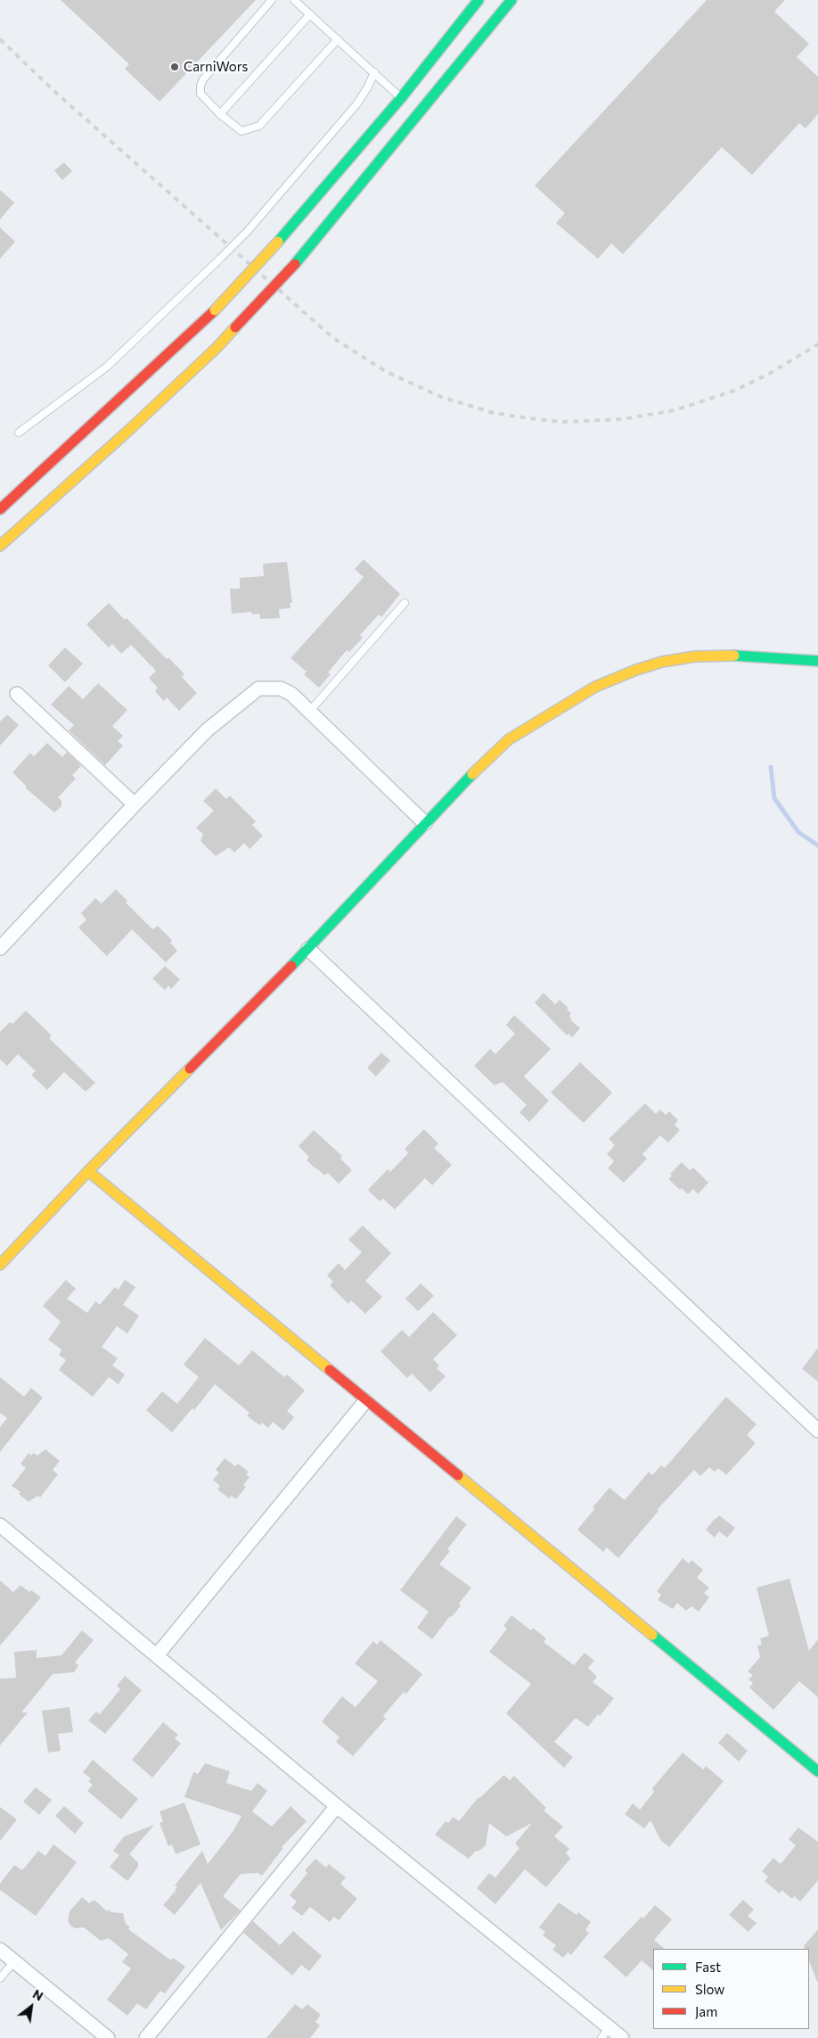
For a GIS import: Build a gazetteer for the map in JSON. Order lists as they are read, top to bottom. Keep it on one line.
{"places":["CarniWors"],"legend":["Fast","Slow","Jam"],"north":"top right"}
